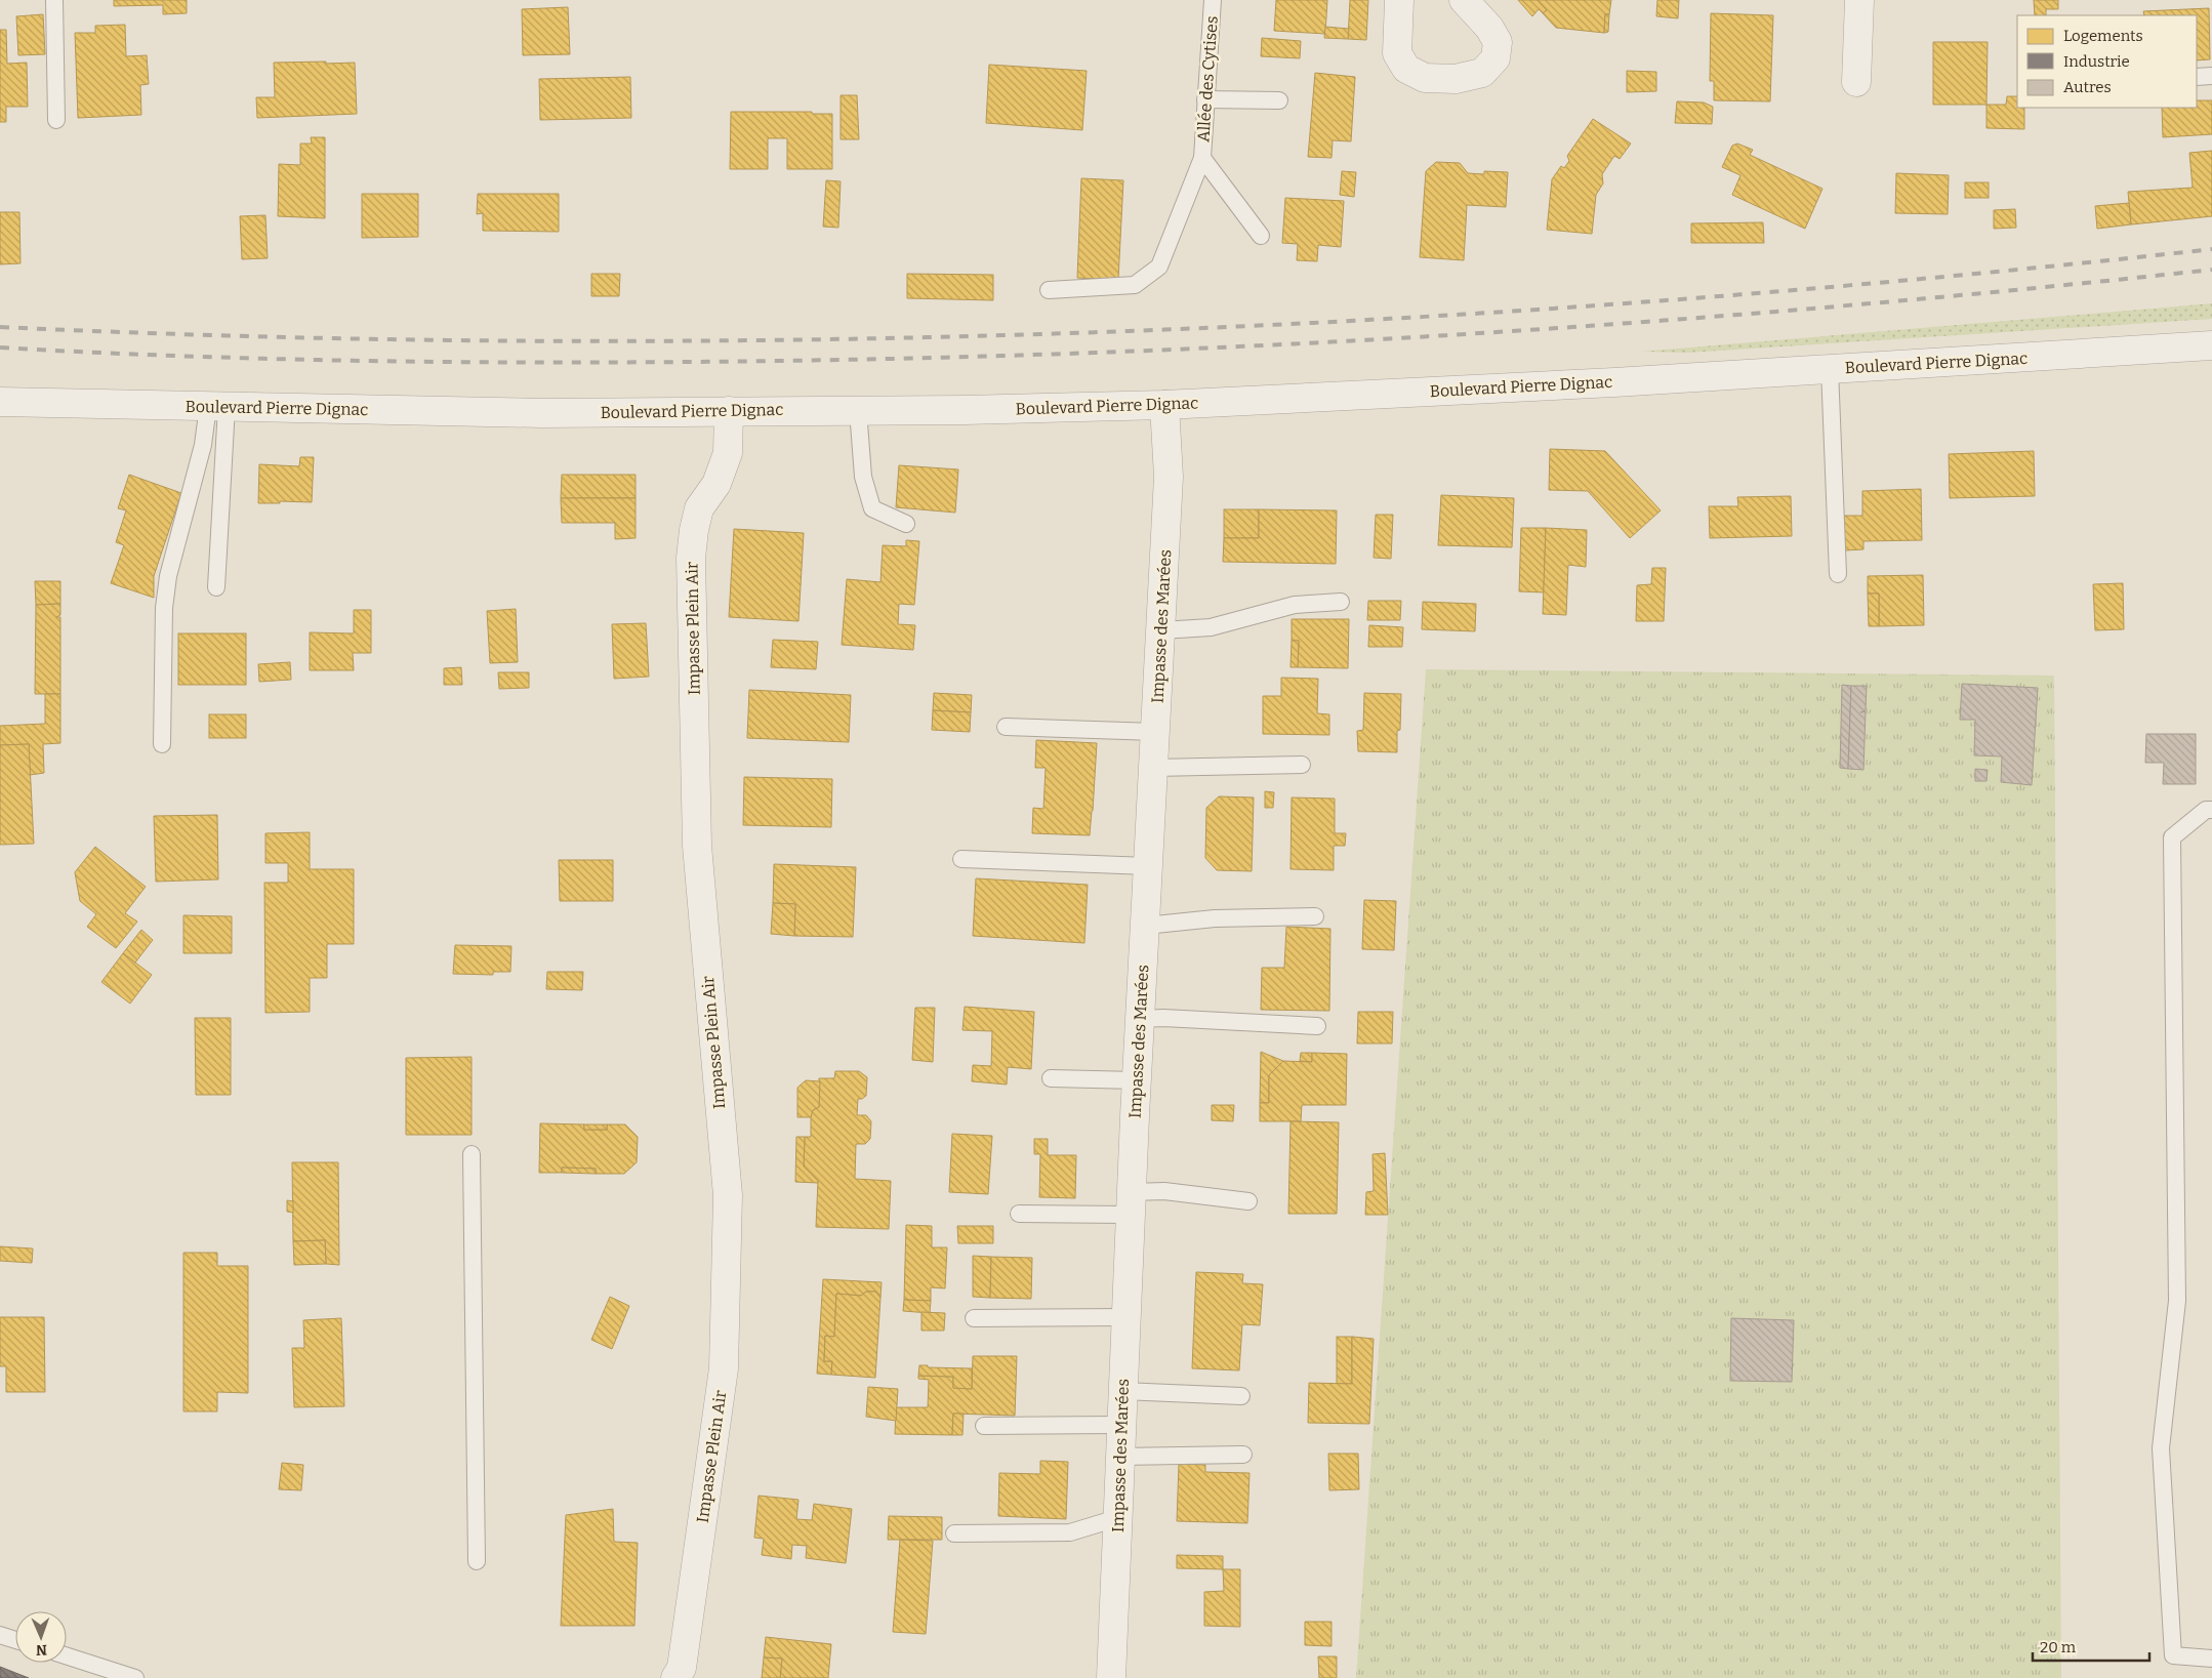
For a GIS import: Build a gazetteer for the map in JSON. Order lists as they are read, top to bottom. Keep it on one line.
{"streets":{"street":["Boulevard Pierre Dignac","Impasse des Marées","Impasse Plein Air"],"lane":["Allée des Cytises"]},"crossings":[["Boulevard Pierre Dignac","Impasse des Marées"],["Boulevard Pierre Dignac","Impasse Plein Air"]],"legend":["Logements","Industrie","Autres"],"scale_bar":"20 m","north":"bottom"}
